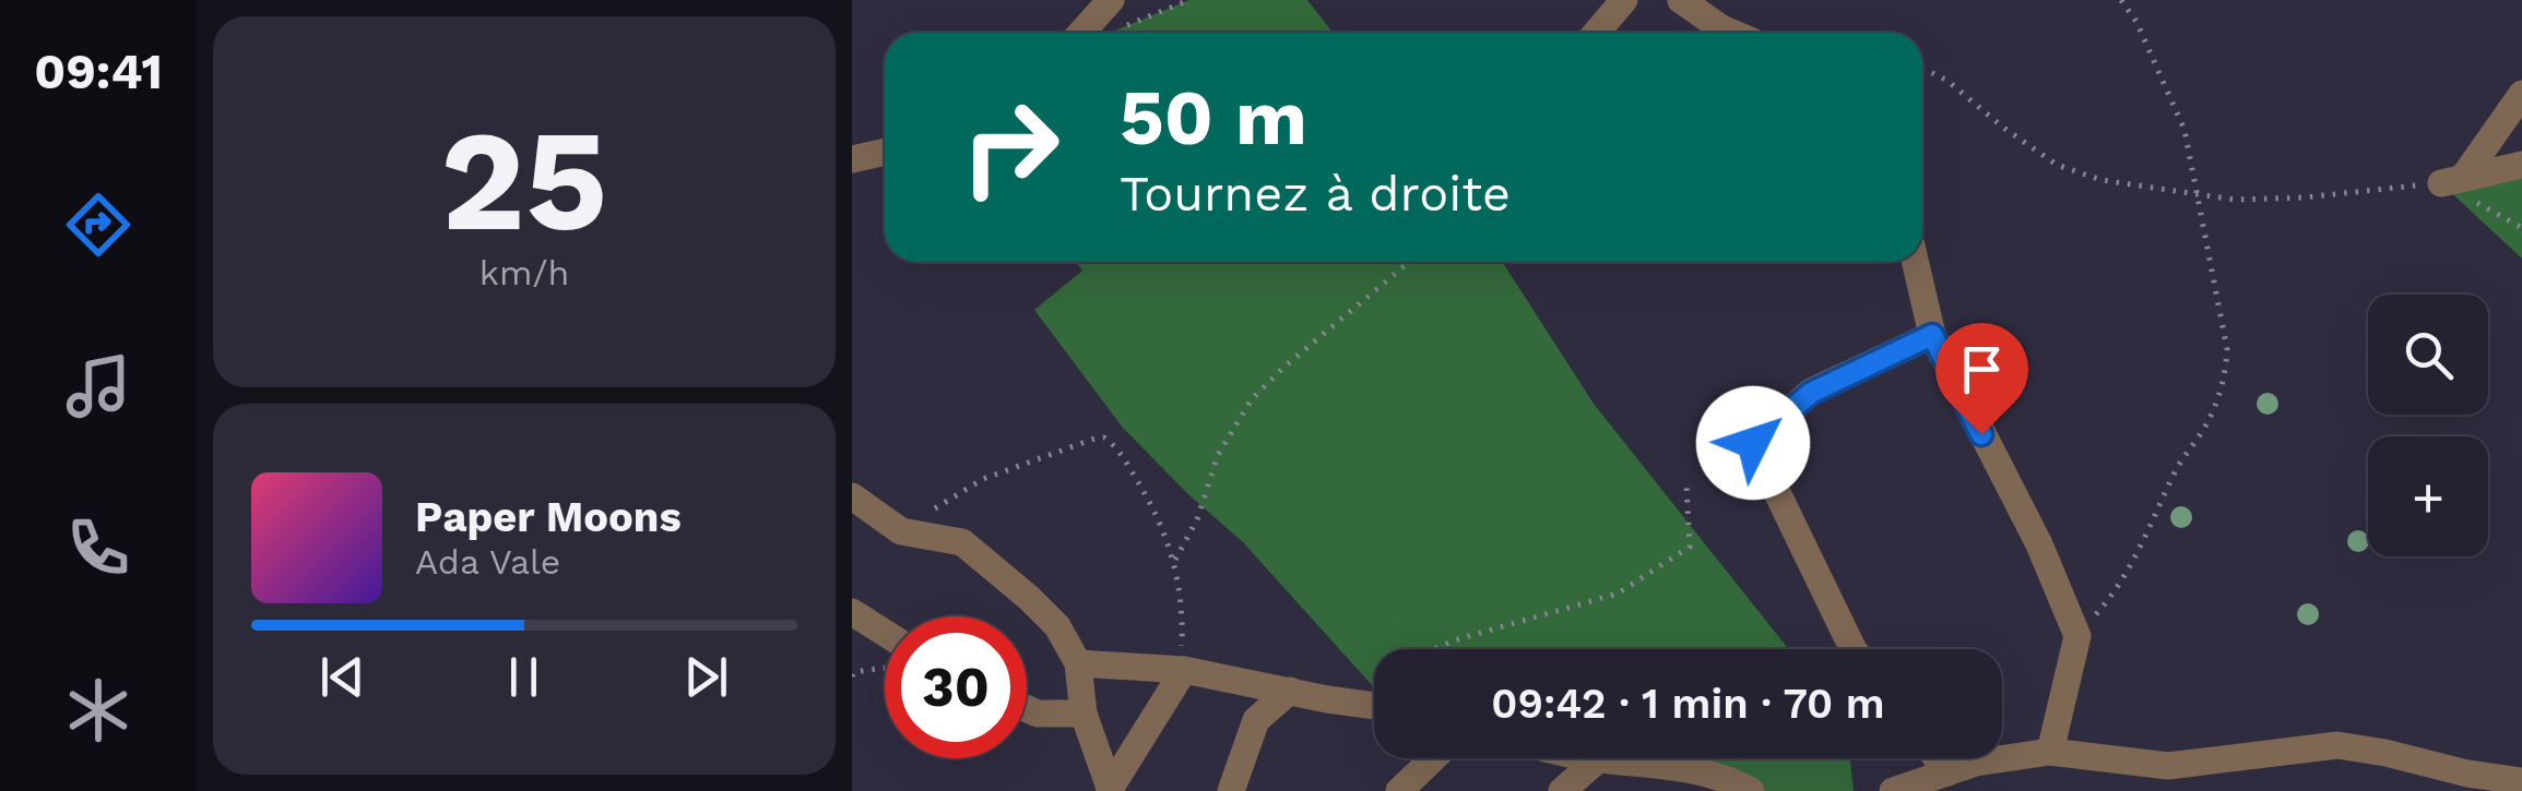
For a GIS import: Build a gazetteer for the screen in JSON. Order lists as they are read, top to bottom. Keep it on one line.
{"page":{"tabs":"09:41","tile":["25","km/h"],"turn":["50 m","Tournez à droite"],"map_buttons":"+","song":["Paper Moons","Ada Vale"],"limit":"30","trip":"09:42 · 1 min · 70 m"}}
